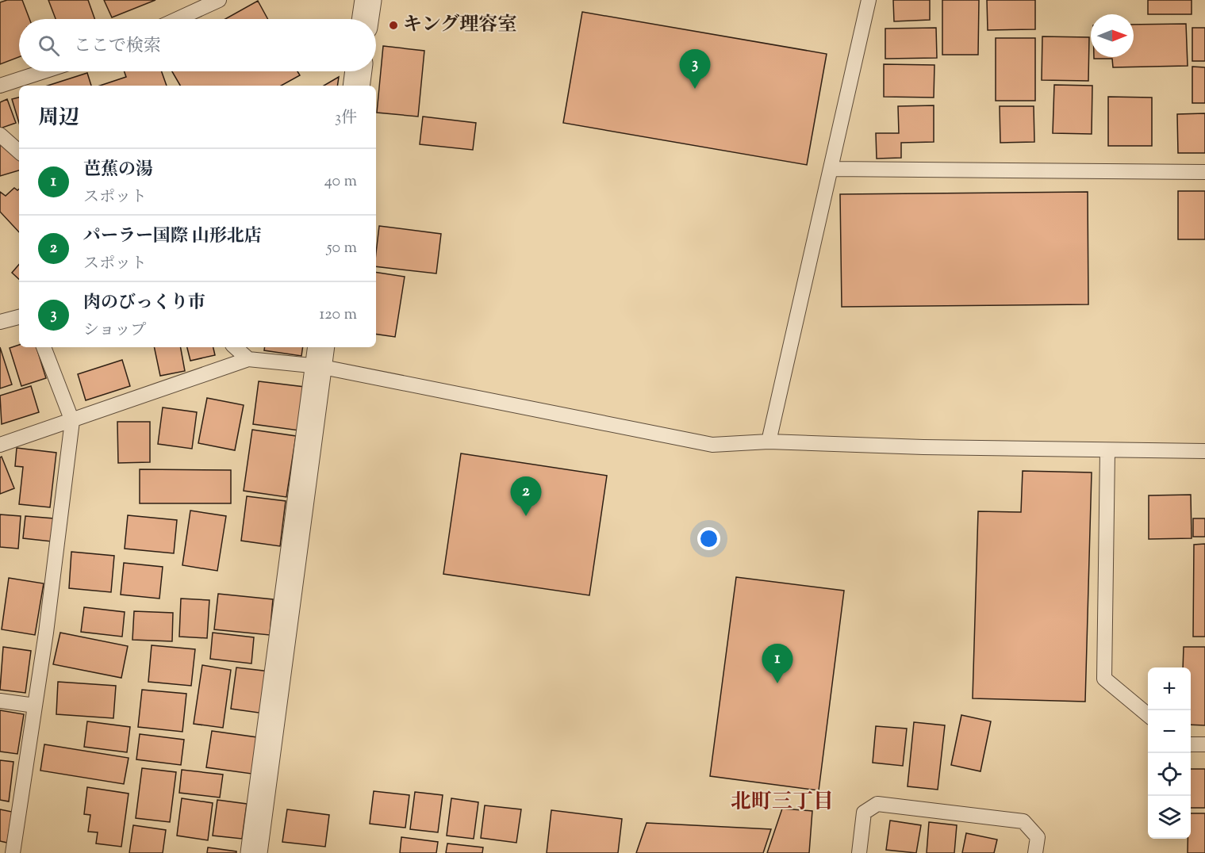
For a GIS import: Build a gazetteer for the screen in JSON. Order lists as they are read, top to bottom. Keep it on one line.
{"districts":["北町三丁目"],"places":["キング理容室"],"north":"right","page":{"search":"ここで検索","pins":["3","2","1"],"heading":["周辺","3件"],"list":[{"mark":"1","name":"芭蕉の湯","note":"スポット","value":"40 m"},{"mark":"2","name":"パーラー国際 山形北店","note":"スポット","value":"50 m"},{"mark":"3","name":"肉のびっくり市","note":"ショップ","value":"120 m"}],"map_buttons":["+","−"]}}
